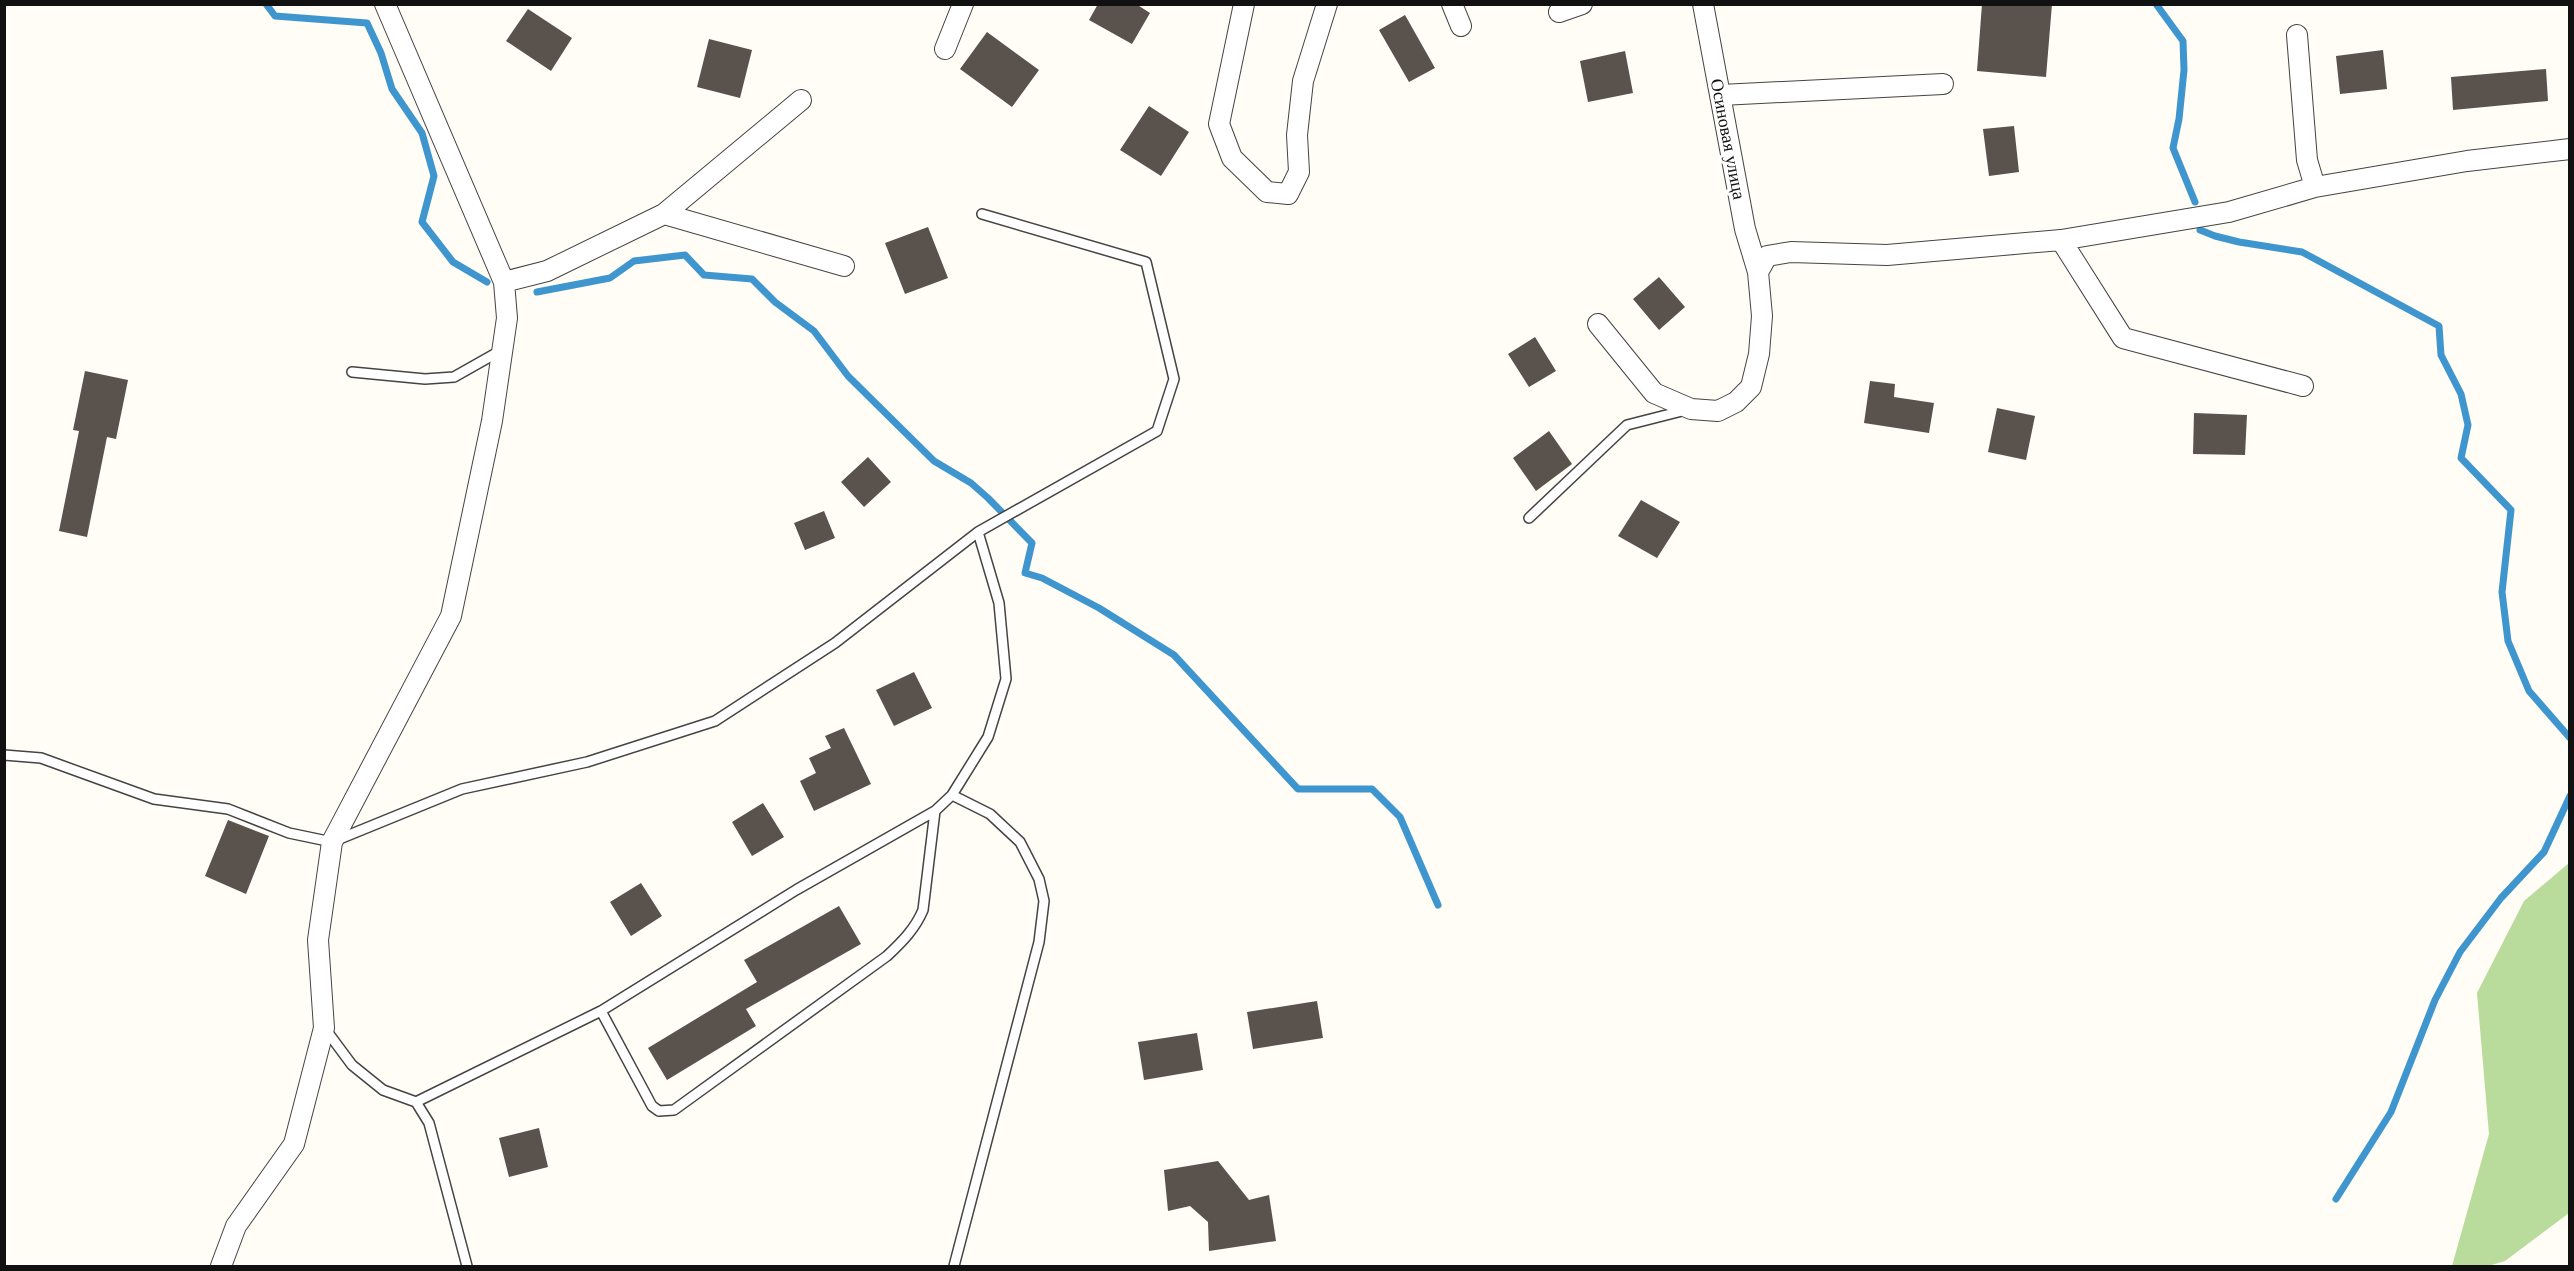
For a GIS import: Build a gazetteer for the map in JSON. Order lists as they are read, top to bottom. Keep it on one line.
{"streets":{"street":["Осиновая улица"]}}
